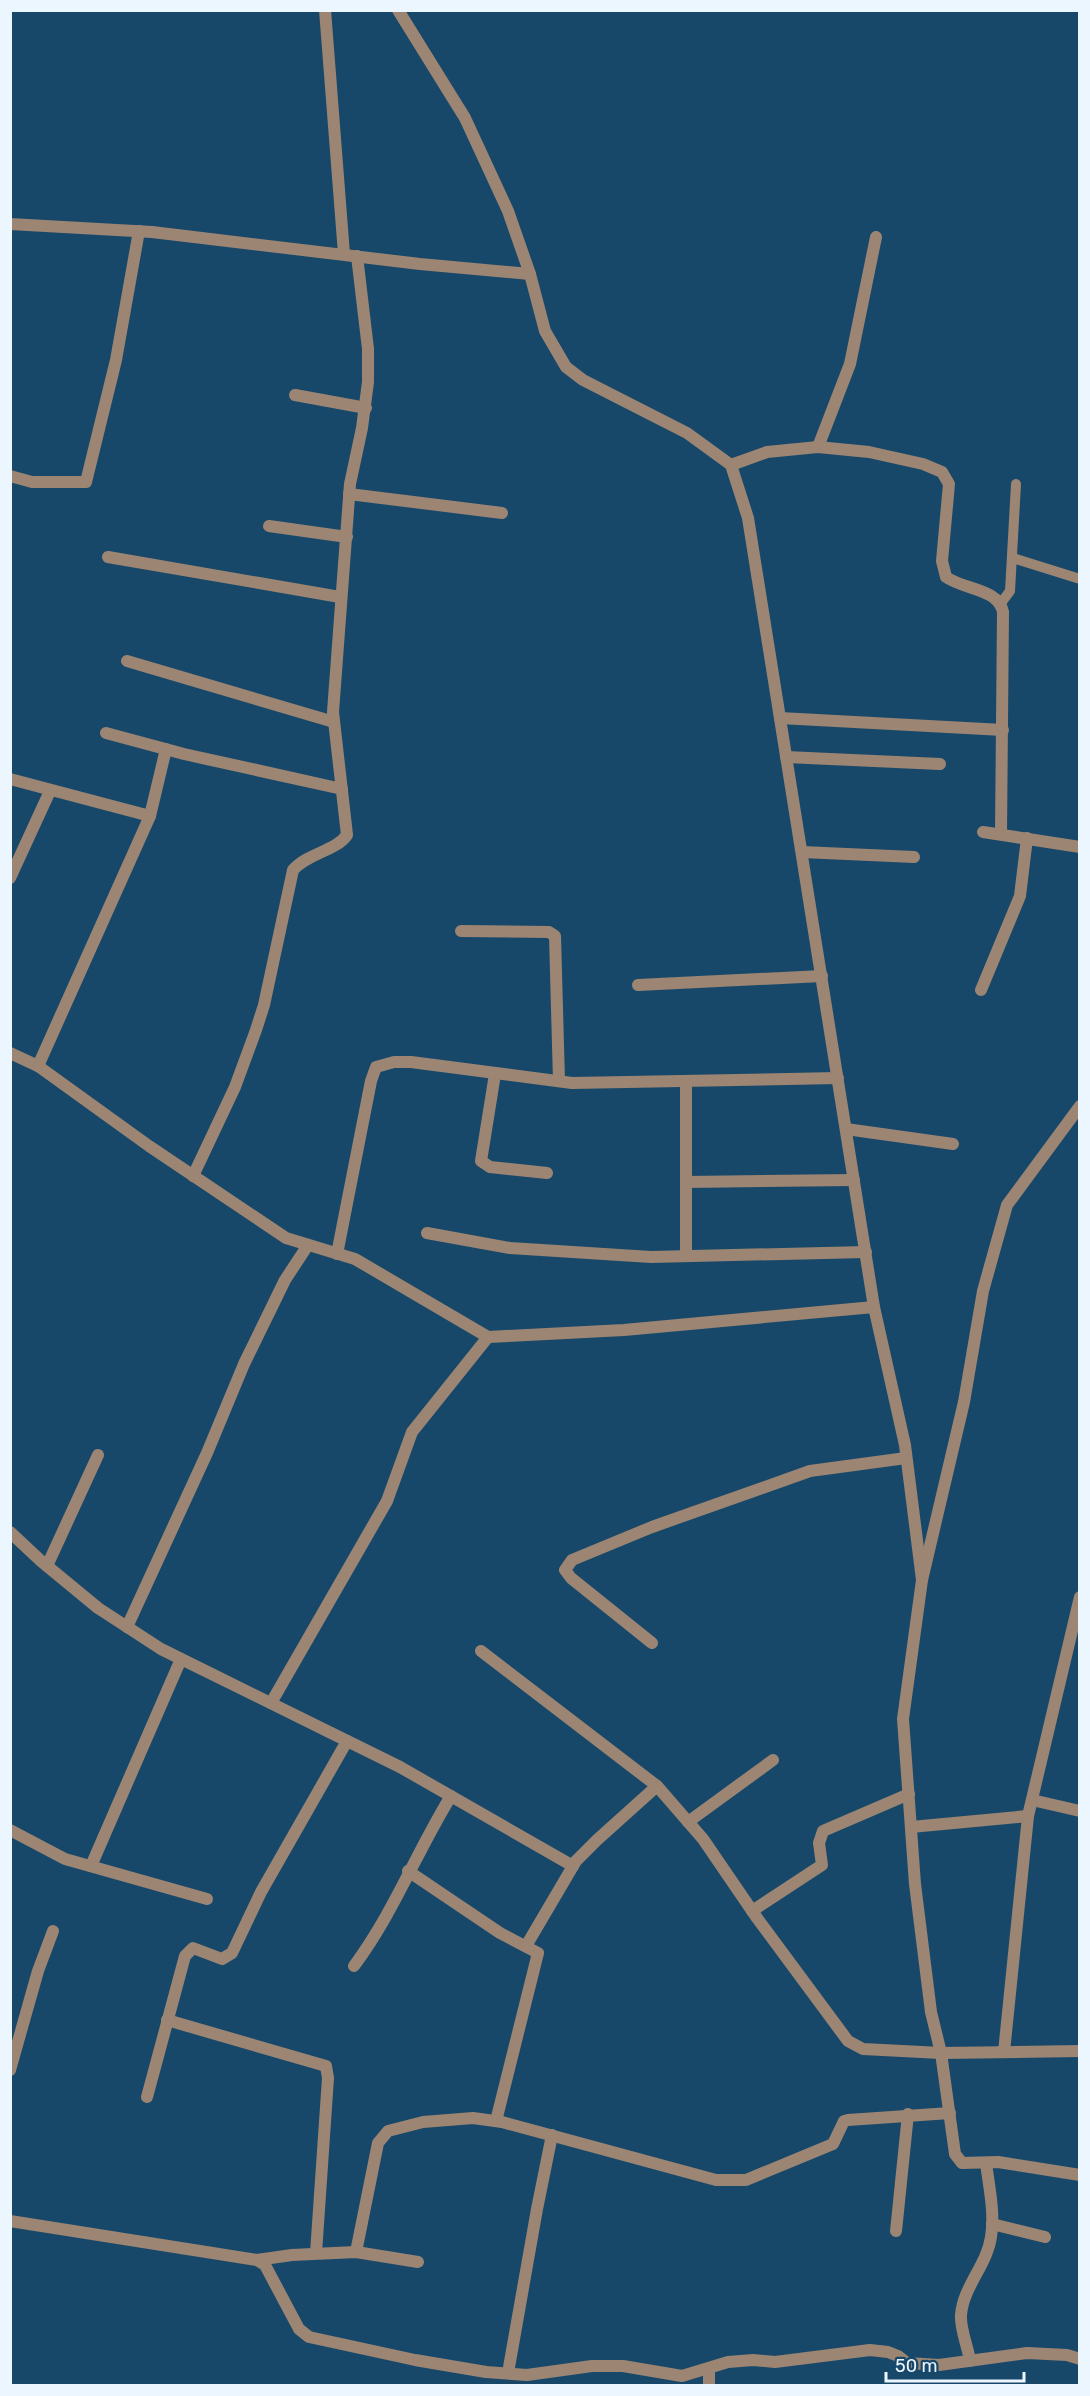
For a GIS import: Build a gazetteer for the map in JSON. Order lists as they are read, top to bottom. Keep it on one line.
{"scale_bar":"50 m"}
